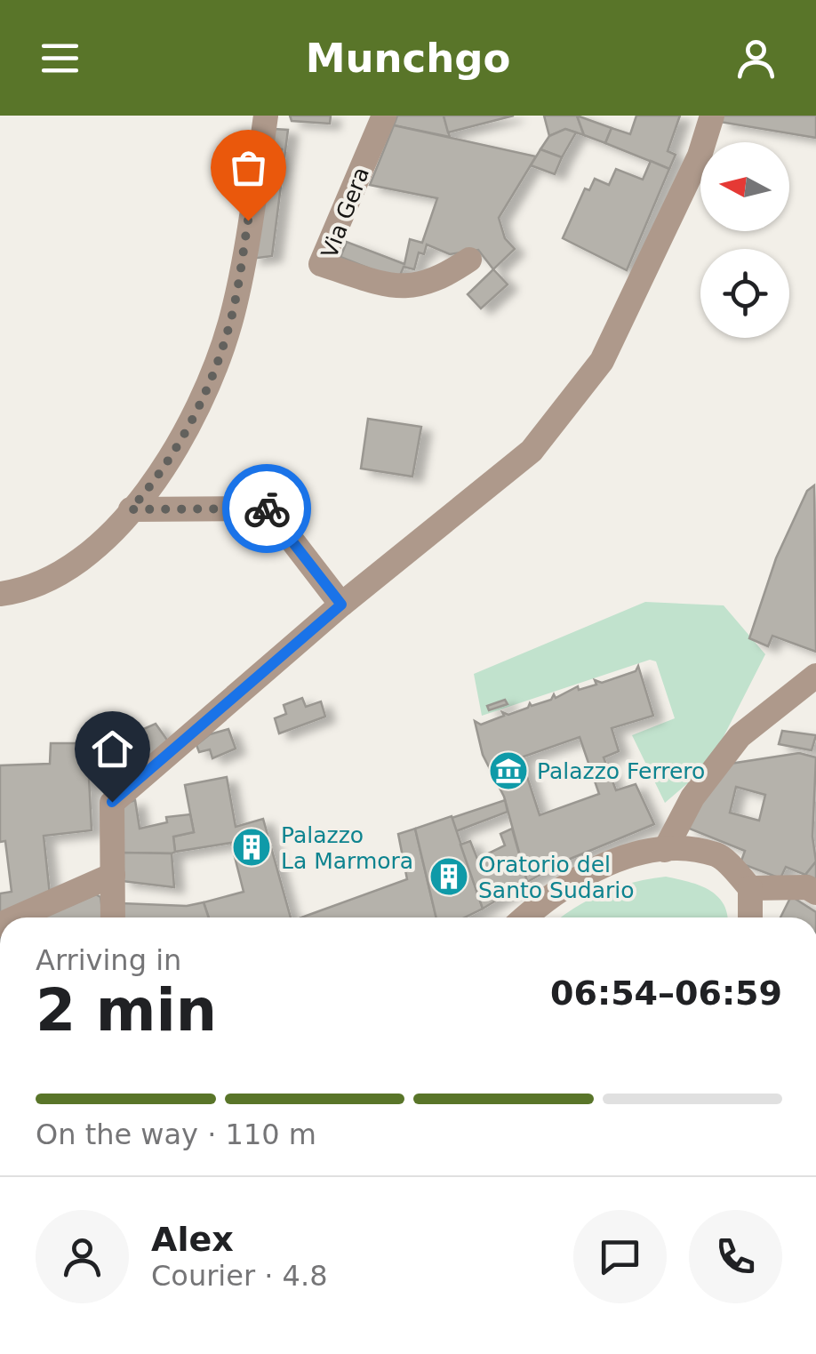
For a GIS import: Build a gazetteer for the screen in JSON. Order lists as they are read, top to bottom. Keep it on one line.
{"streets":{"street":["Via Gera"]},"places":{"museum":["Palazzo Ferrero"],"building":["Palazzo La Marmora","Oratorio del Santo Sudario"]},"north":"left","page":{"header":"Munchgo","heading":["2 min","Arriving in","06:54–06:59"],"panel":["Alex","Courier · 4.8"],"bar":"On the way · 110 m"}}
